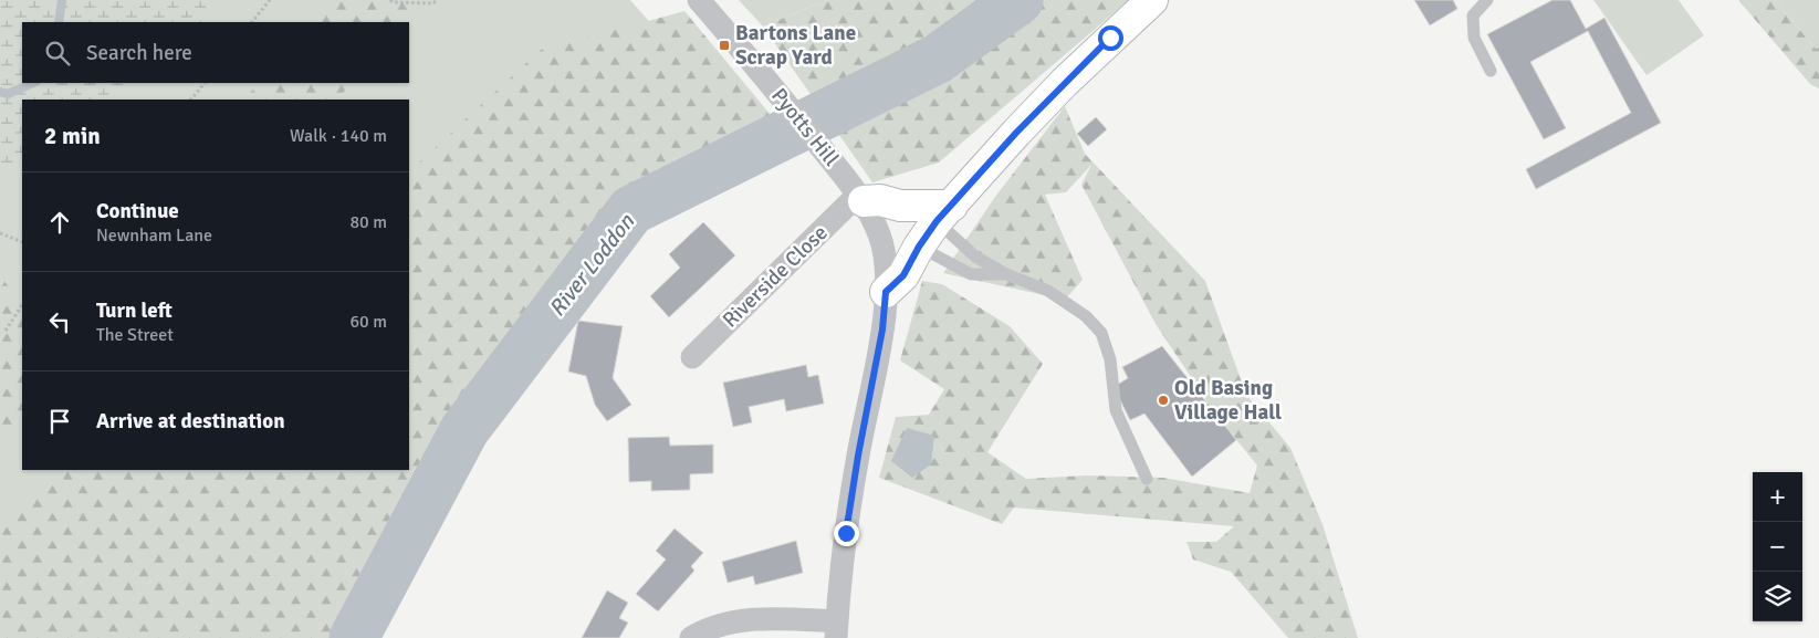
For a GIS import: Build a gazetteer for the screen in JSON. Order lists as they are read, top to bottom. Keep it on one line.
{"streets":{"street":["Pyotts Hill","Riverside Close"]},"crossings":[["Pyotts Hill","Riverside Close"]],"water":["River Loddon"],"places":{"transit":["Bartons Lane Scrap Yard"],"other":["Old Basing Village Hall"]},"page":{"search":"Search here","heading":["2 min","Walk · 140 m"],"list":[["Continue","Newnham Lane","80 m"],["Turn left","The Street","60 m"],"Arrive at destination"],"map_buttons":["+","−"]}}
